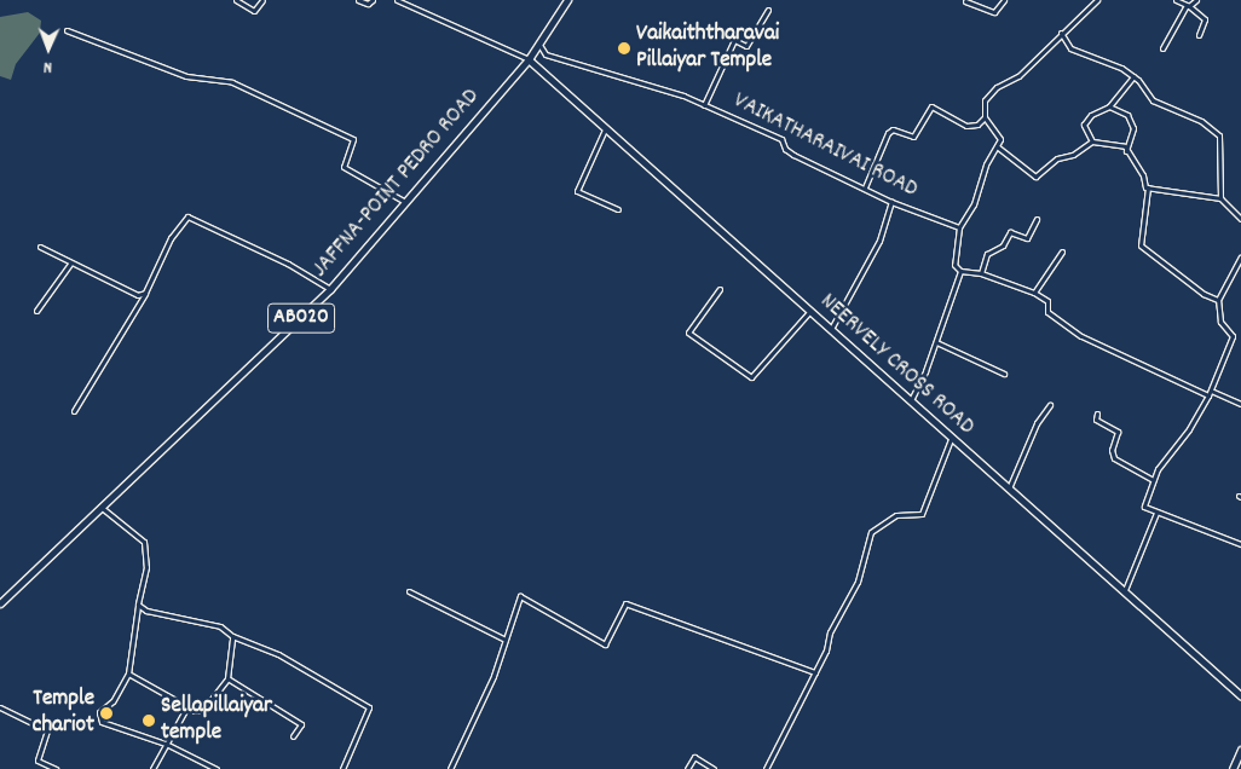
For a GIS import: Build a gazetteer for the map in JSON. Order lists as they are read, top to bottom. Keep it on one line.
{"streets":{"main road":["JAFFNA-POINT PEDRO ROAD","AB020"],"street":["VAIKATHARAIVAI ROAD","NEERVELY CROSS ROAD"]},"crossings":[["VAIKATHARAIVAI ROAD","JAFFNA-POINT PEDRO ROAD"],["JAFFNA-POINT PEDRO ROAD","NEERVELY CROSS ROAD"]],"places":["Vaikaiththaravai Pillaiyar Temple","Temple chariot","Sellapillaiyar temple"],"north":"bottom"}
